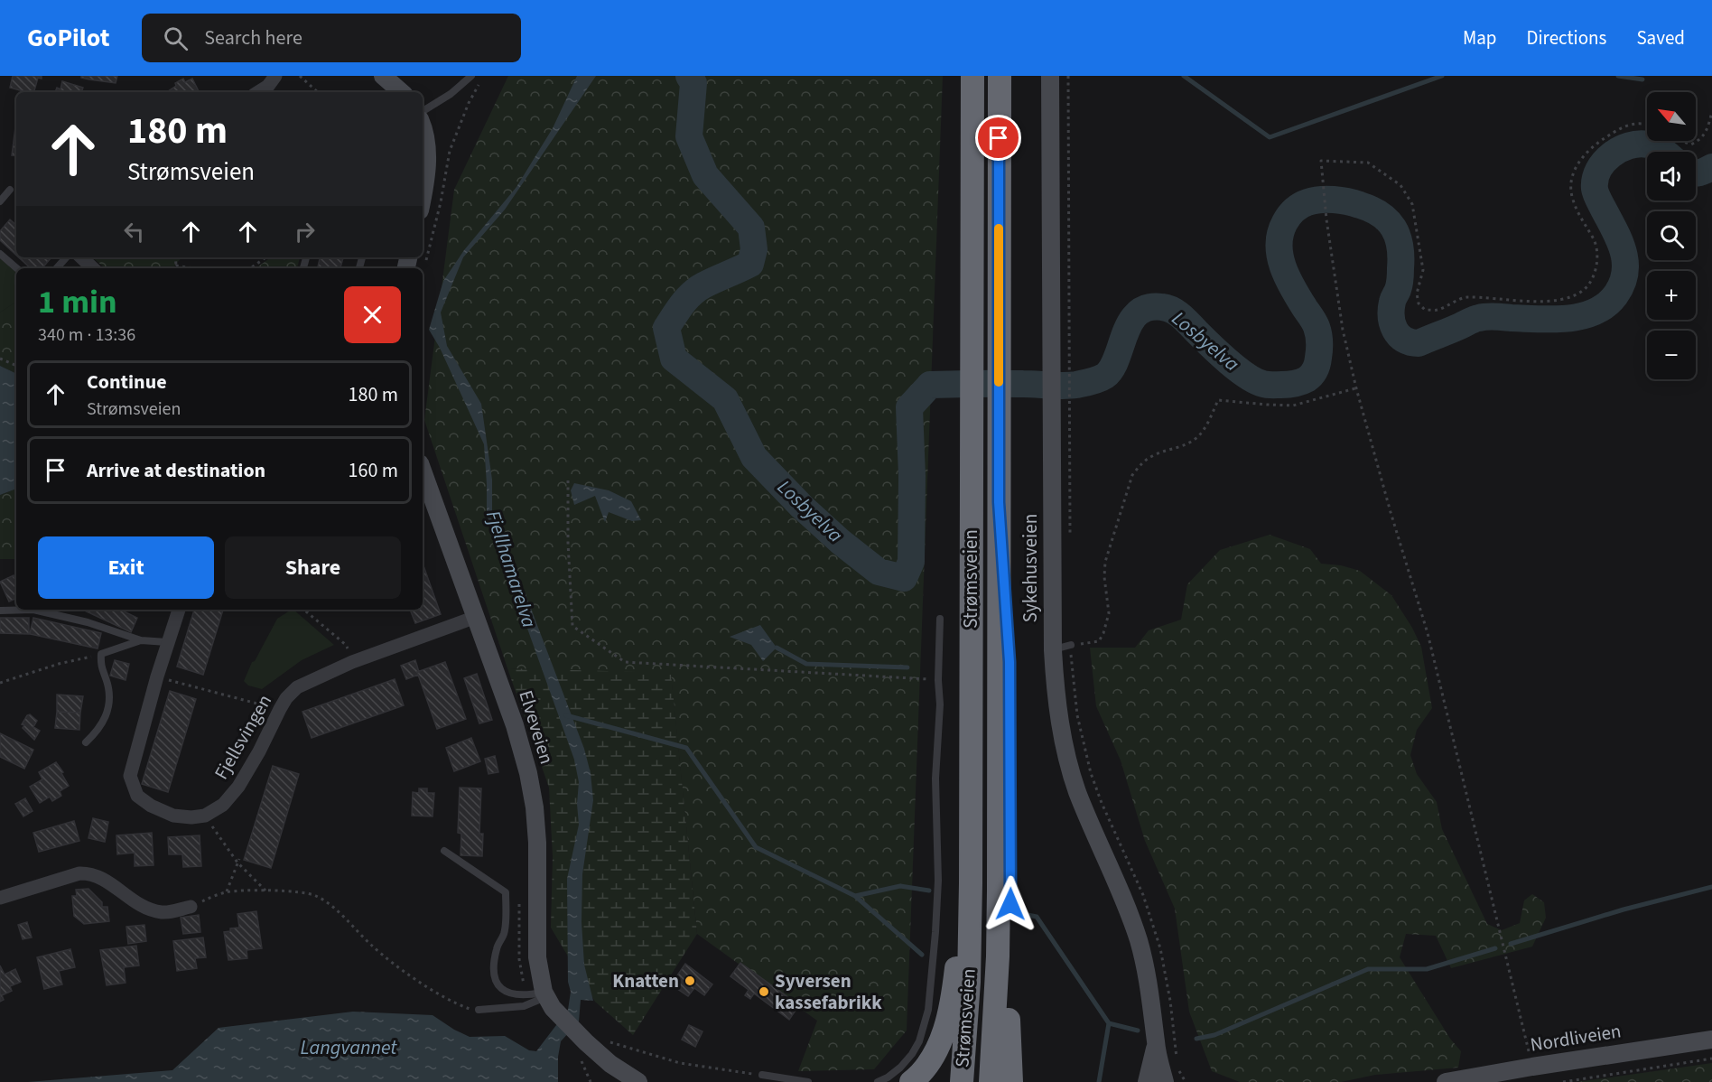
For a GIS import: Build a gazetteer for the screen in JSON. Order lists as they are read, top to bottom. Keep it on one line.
{"streets":{"highway":["Strømsveien"],"main road":["Sykehusveien","Elveveien","Nordliveien"],"street":["Fjellsvingen"]},"crossings":[["Elveveien","Fjellsvingen"]],"water":["Losbyelva","Fjellhamarelva","Langvannet"],"places":["Knatten","Syversen kassefabrikk"],"north":"top left","page":{"header":"GoPilot","search":"Search here","nav":["Map","Directions","Saved"],"map_buttons":["+","−"],"turn":["180 m","Strømsveien"],"heading":["1 min","340 m · 13:36"],"list":[{"name":"Continue","note":"Strømsveien","value":"180 m"},{"name":"Arrive at destination","value":"160 m"}],"buttons":["Exit","Share"]}}
